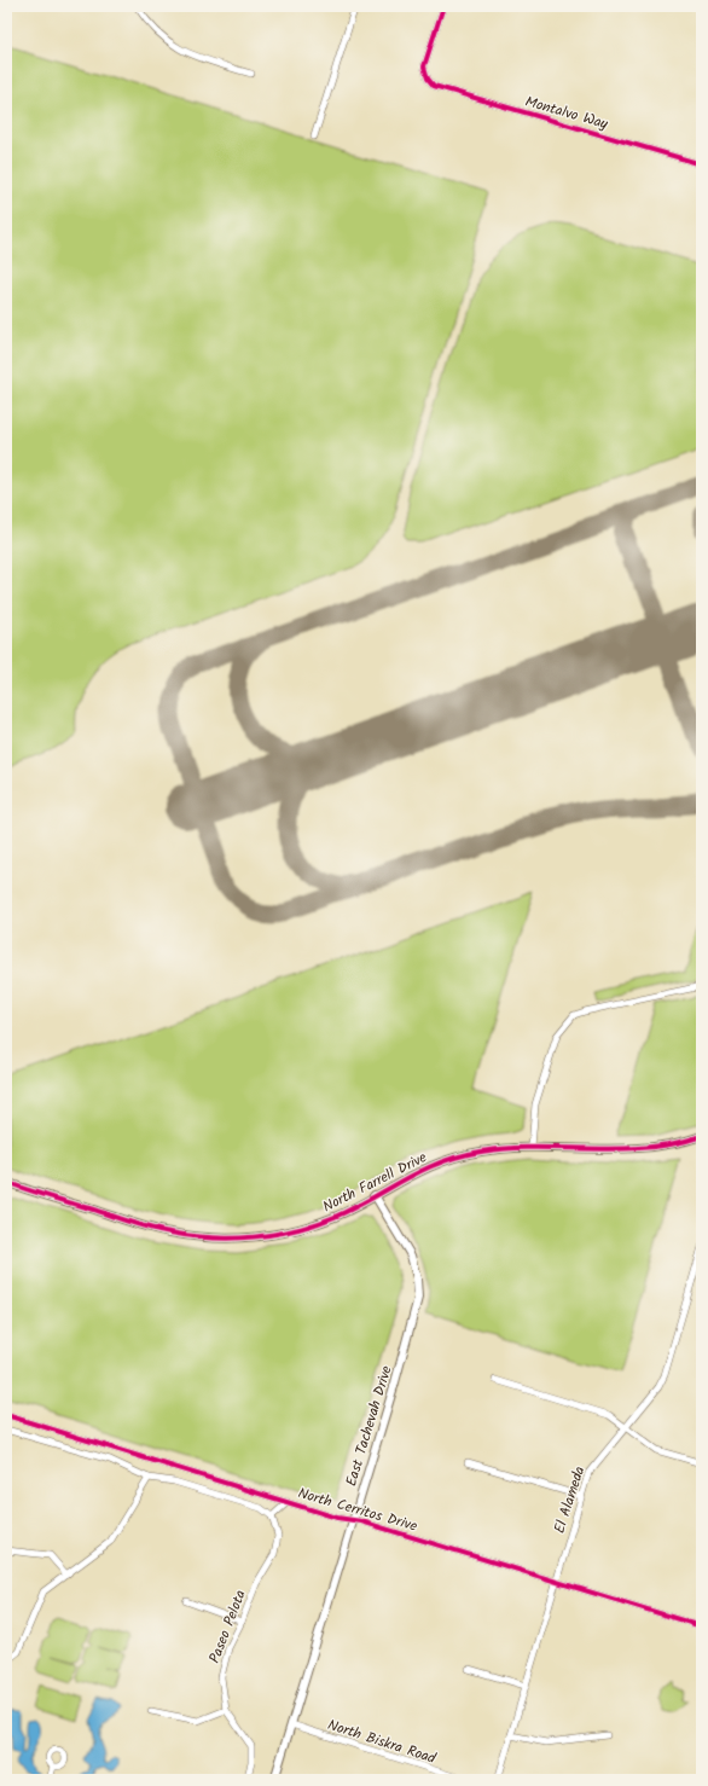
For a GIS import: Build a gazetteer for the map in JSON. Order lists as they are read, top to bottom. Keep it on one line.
{"streets":{"street":["Montalvo Way","North Farrell Drive","East Tachevah Drive","El Alameda","North Cerritos Drive","Paseo Pelota","North Biskra Road"]},"crossings":[["North Farrell Drive","East Tachevah Drive"],["East Tachevah Drive","North Cerritos Drive"],["East Tachevah Drive","North Biskra Road"],["El Alameda","North Cerritos Drive"]]}
